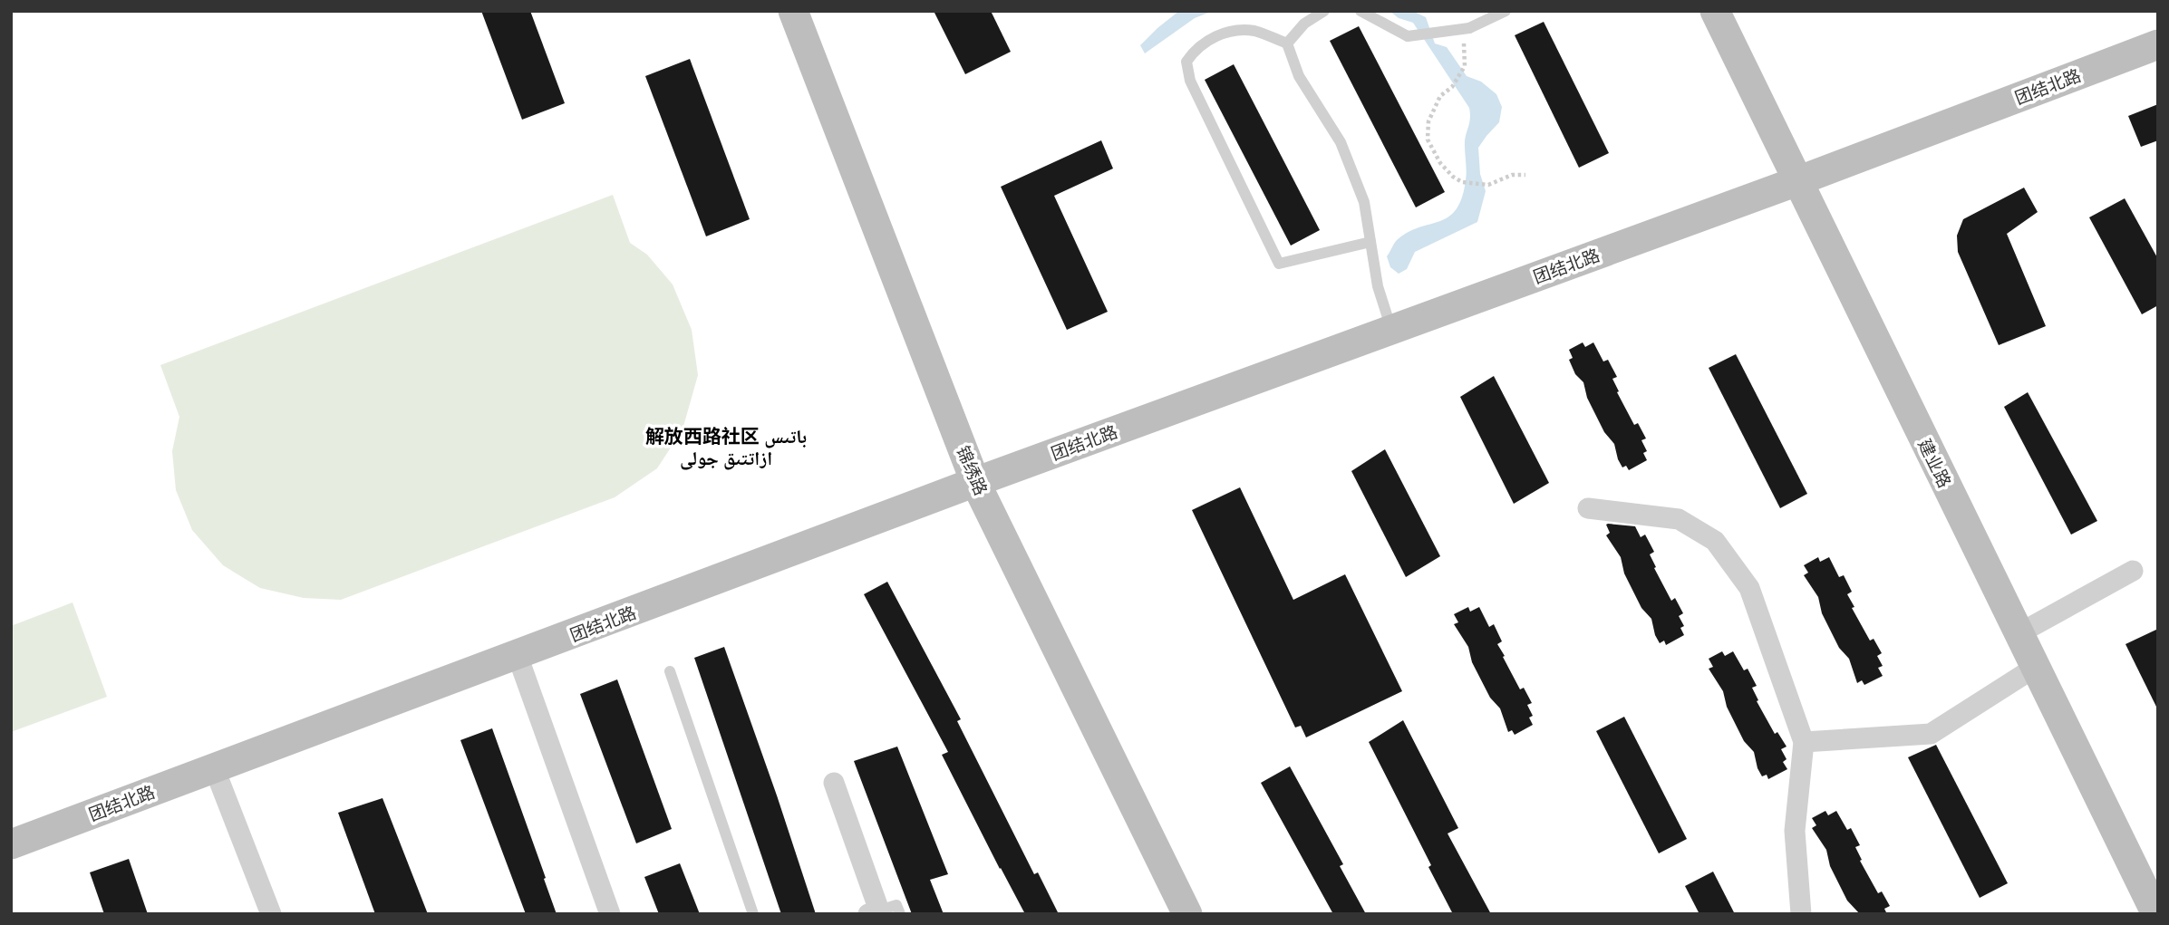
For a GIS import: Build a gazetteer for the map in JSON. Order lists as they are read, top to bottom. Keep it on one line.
{"streets":{"street":["团结北路","建业路","锦绣路"]},"crossings":[["团结北路","建业路"],["团结北路","锦绣路"]],"districts":["解放西路社区 باتىس ازاتتىق جولى"]}
